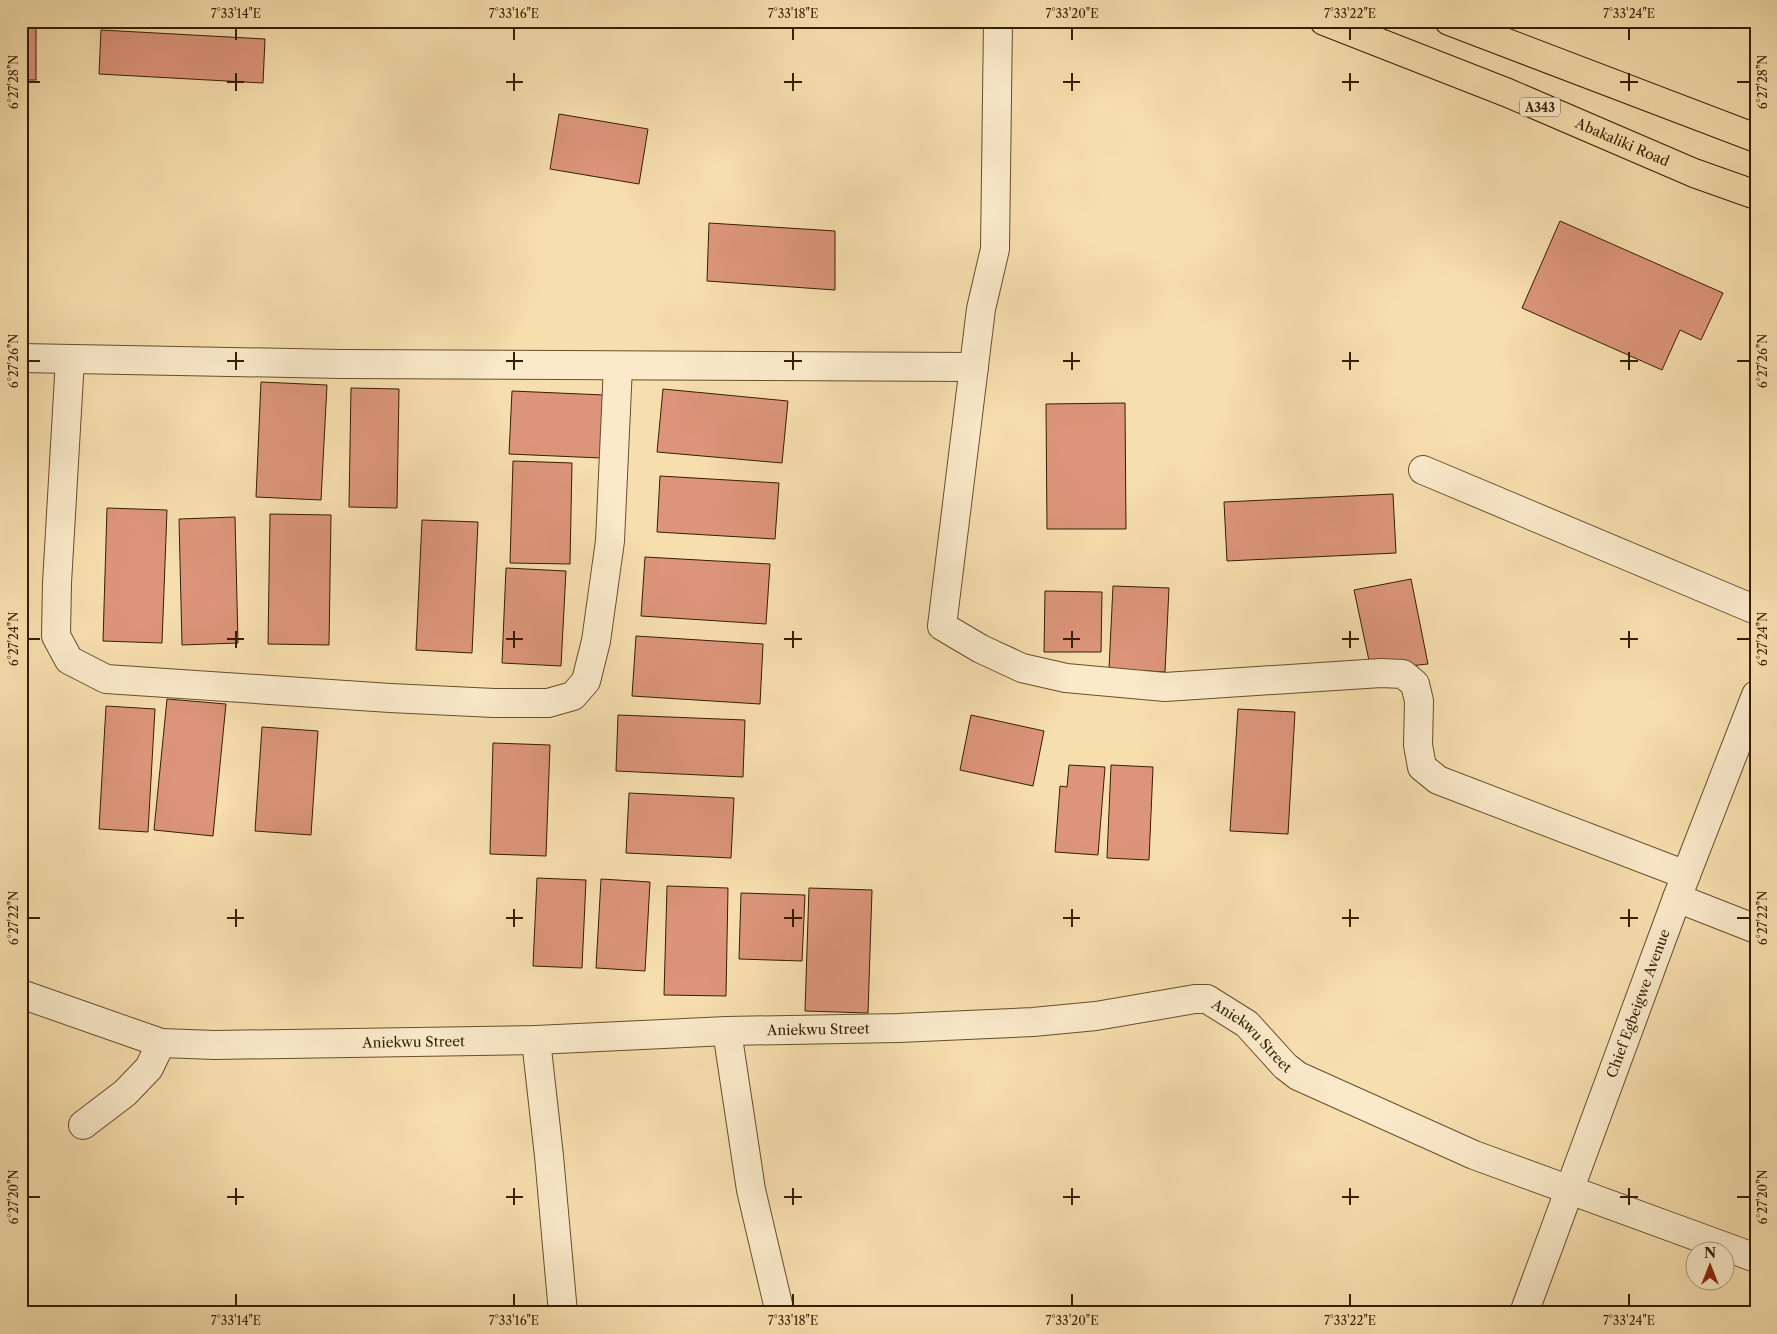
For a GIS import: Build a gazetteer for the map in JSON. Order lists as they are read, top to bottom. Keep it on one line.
{"streets":{"highway":["A343","Abakaliki Road"],"street":["Chief Egbeigwe Avenue","Aniekwu Street"]},"crossings":[["Chief Egbeigwe Avenue","Aniekwu Street"]],"north":"top","coordinates":["7°33'14\"E","7°33'16\"E","7°33'18\"E","7°33'20\"E","7°33'22\"E","7°33'24\"E","6°27'28\"N","6°27'26\"N","6°27'24\"N","6°27'22\"N","6°27'20\"N"]}
